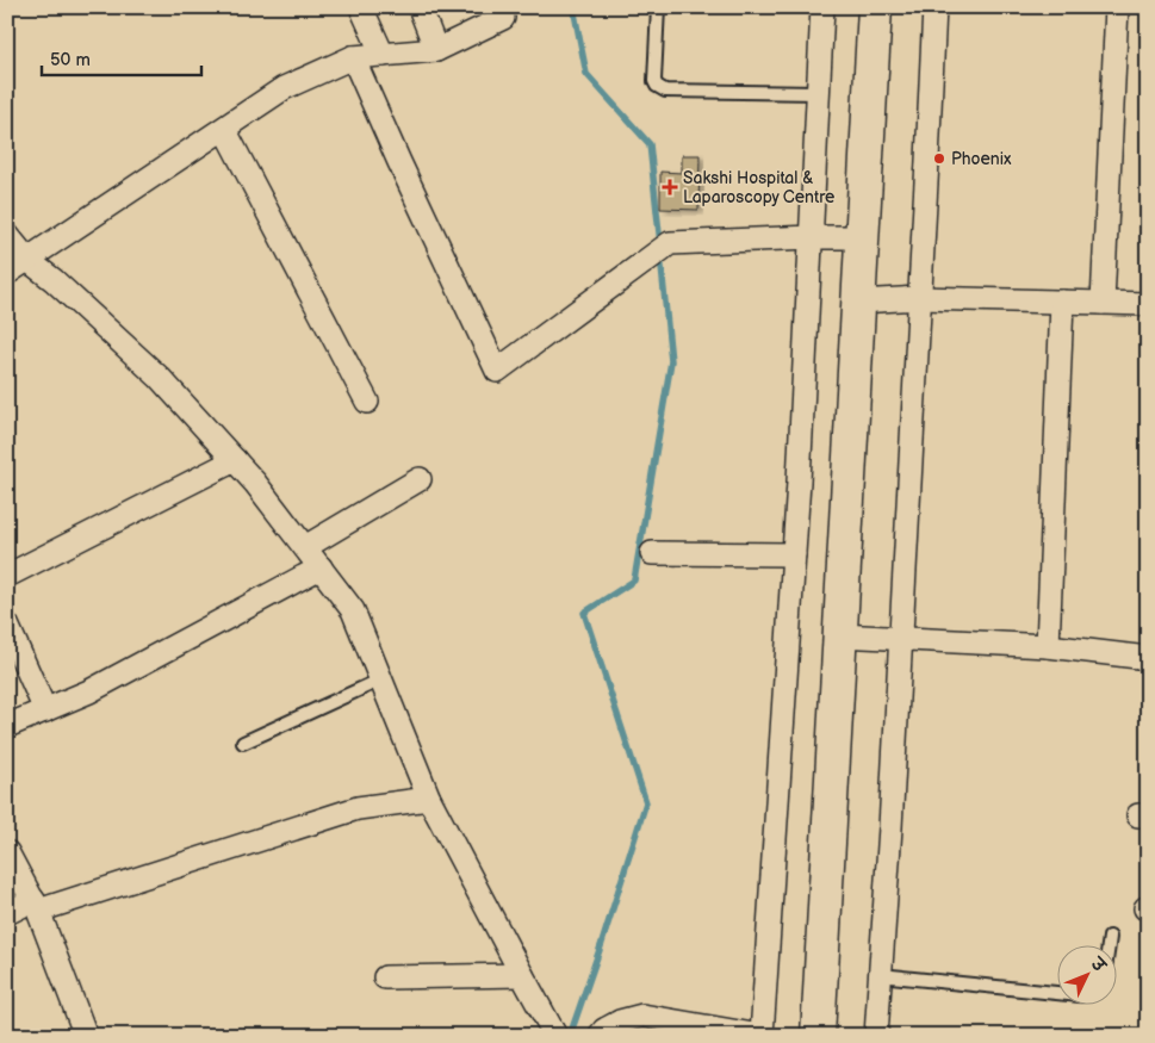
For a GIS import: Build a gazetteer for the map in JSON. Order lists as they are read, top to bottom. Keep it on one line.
{"places":{"other":["Phoenix"],"health":["Sakshi Hospital & Laparoscopy Centre"]},"scale_bar":"50 m","north":"top right"}
